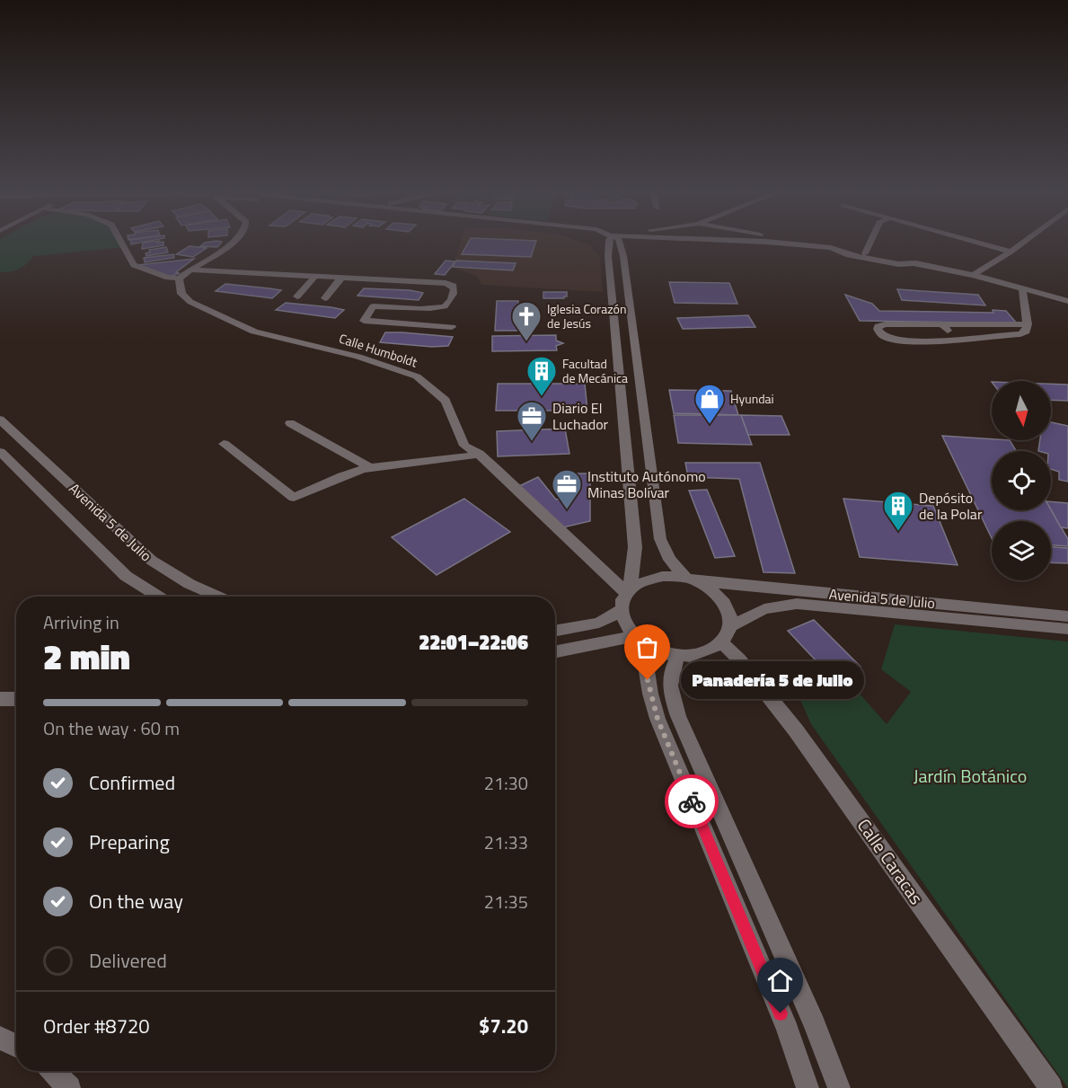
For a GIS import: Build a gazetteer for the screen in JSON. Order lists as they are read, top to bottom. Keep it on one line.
{"streets":{"street":["Calle Humboldt","Avenida 5 de Julio","Calle Caracas"]},"crossings":[["Calle Humboldt","Avenida 5 de Julio"],["Calle Humboldt","Calle Caracas"],["Avenida 5 de Julio","Calle Caracas"]],"parks":["Jardín Botánico"],"places":{"church":["Iglesia Corazón de Jesús"],"building":["Facultad de Mecánica","Depósito de la Polar"],"shop":["Hyundai"],"office":["Diario El Luchador","Instituto Autónomo Minas Bolívar"],"other":["Panadería 5 de Julio"]},"north":"bottom","page":{"heading":["2 min","Arriving in","22:01–22:06"],"panel":["Order #8720","$7.20"],"bubble":"Panadería 5 de Julio","bar":"On the way · 60 m","list":[["Confirmed","21:30"],["Preparing","21:33"],["On the way","21:35"],"Delivered"]}}
